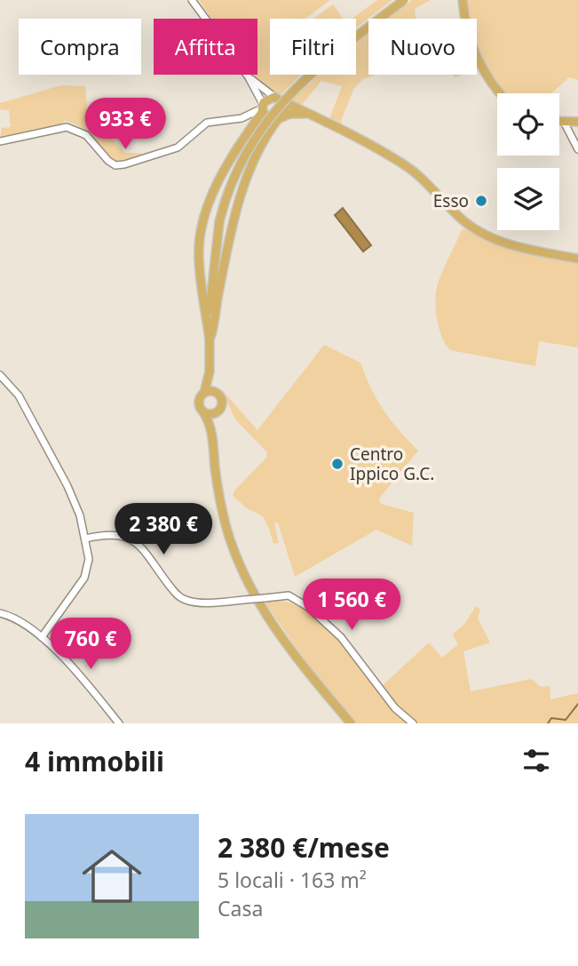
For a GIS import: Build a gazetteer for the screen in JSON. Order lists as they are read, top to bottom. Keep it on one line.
{"places":["Esso","Centro Ippico G.C."],"page":{"chip":["Compra","Affitta","Filtri","Nuovo"],"price":["933 €","2 380 €","1 560 €","760 €"],"heading":"4 immobili","list":[{"name":"2 380 €/mese","note":"5 locali · 163 m² · Casa"}]}}
